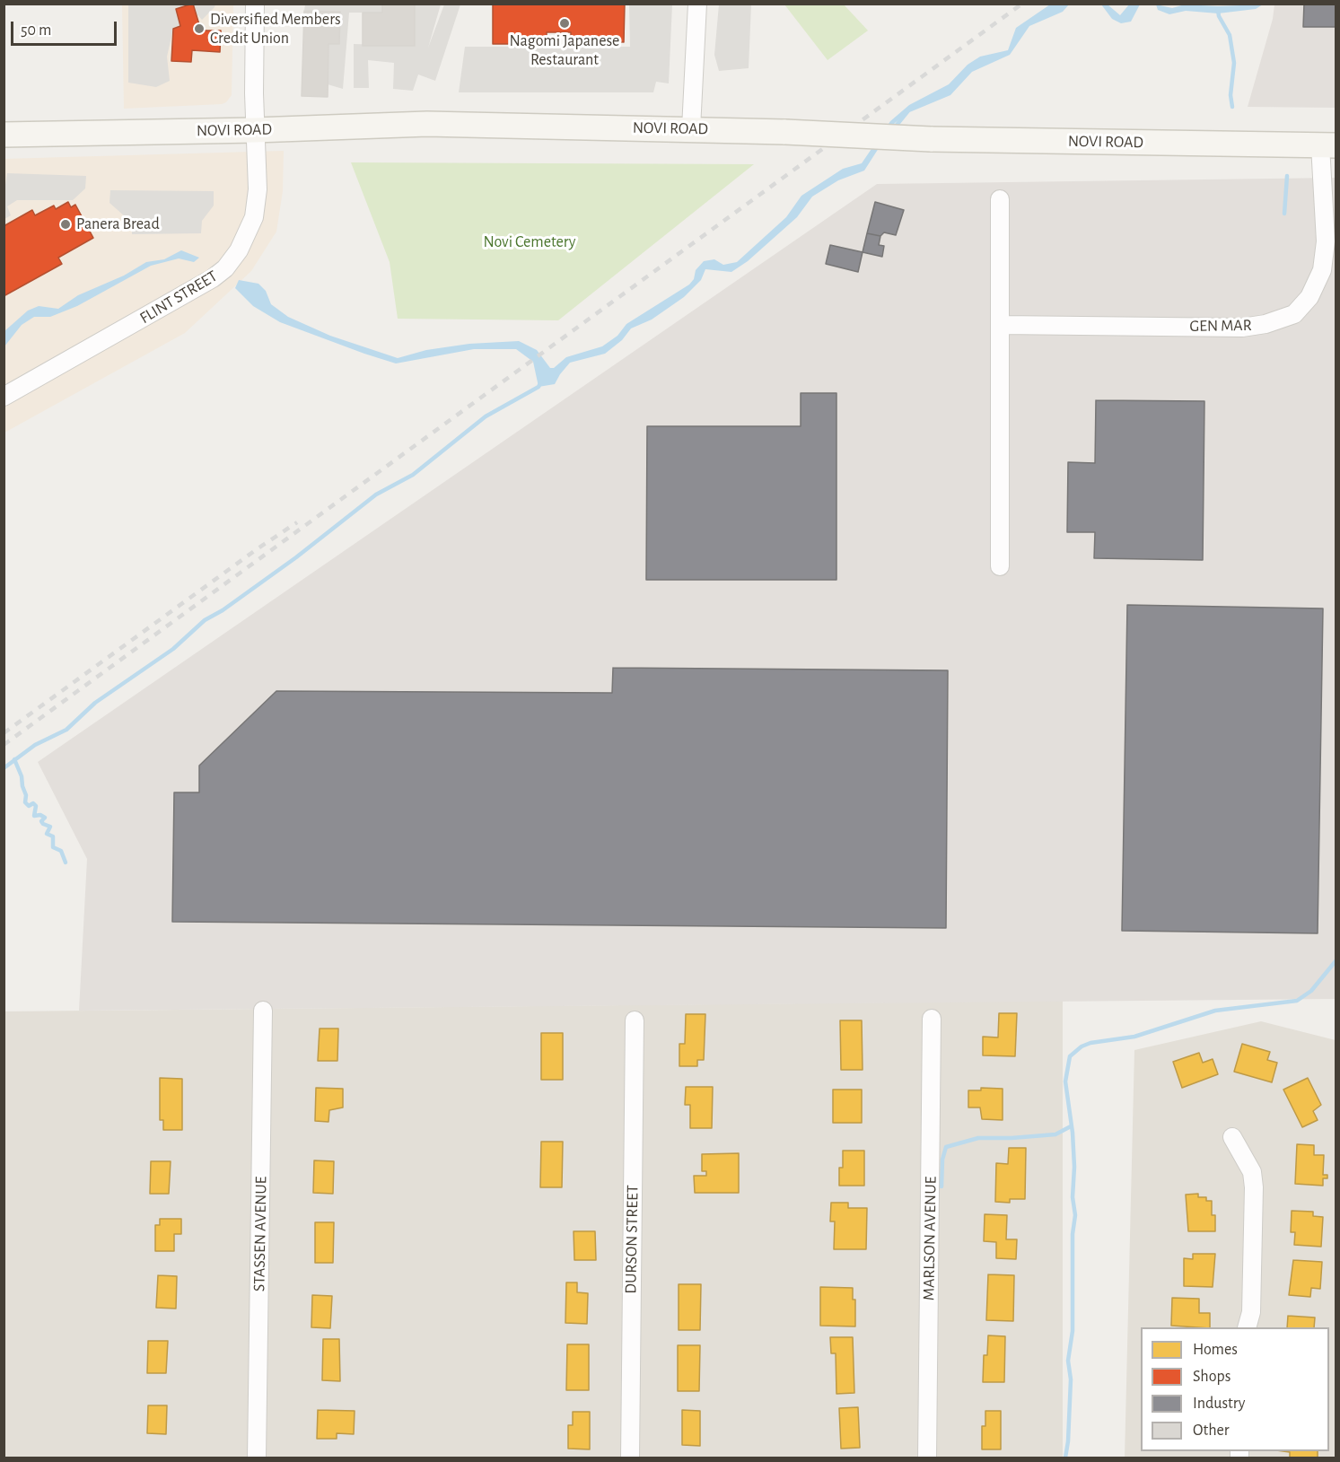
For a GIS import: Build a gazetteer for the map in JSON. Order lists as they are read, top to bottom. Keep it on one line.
{"streets":{"main road":["NOVI ROAD"],"street":["FLINT STREET","GEN MAR","STASSEN AVENUE","MARLSON AVENUE","DURSON STREET"]},"crossings":[["NOVI ROAD","FLINT STREET"],["NOVI ROAD","GEN MAR"]],"parks":["Novi Cemetery"],"places":["Nagomi Japanese Restaurant","Diversified Members Credit Union","Panera Bread"],"legend":["Homes","Shops","Industry","Other"],"scale_bar":"50 m"}
